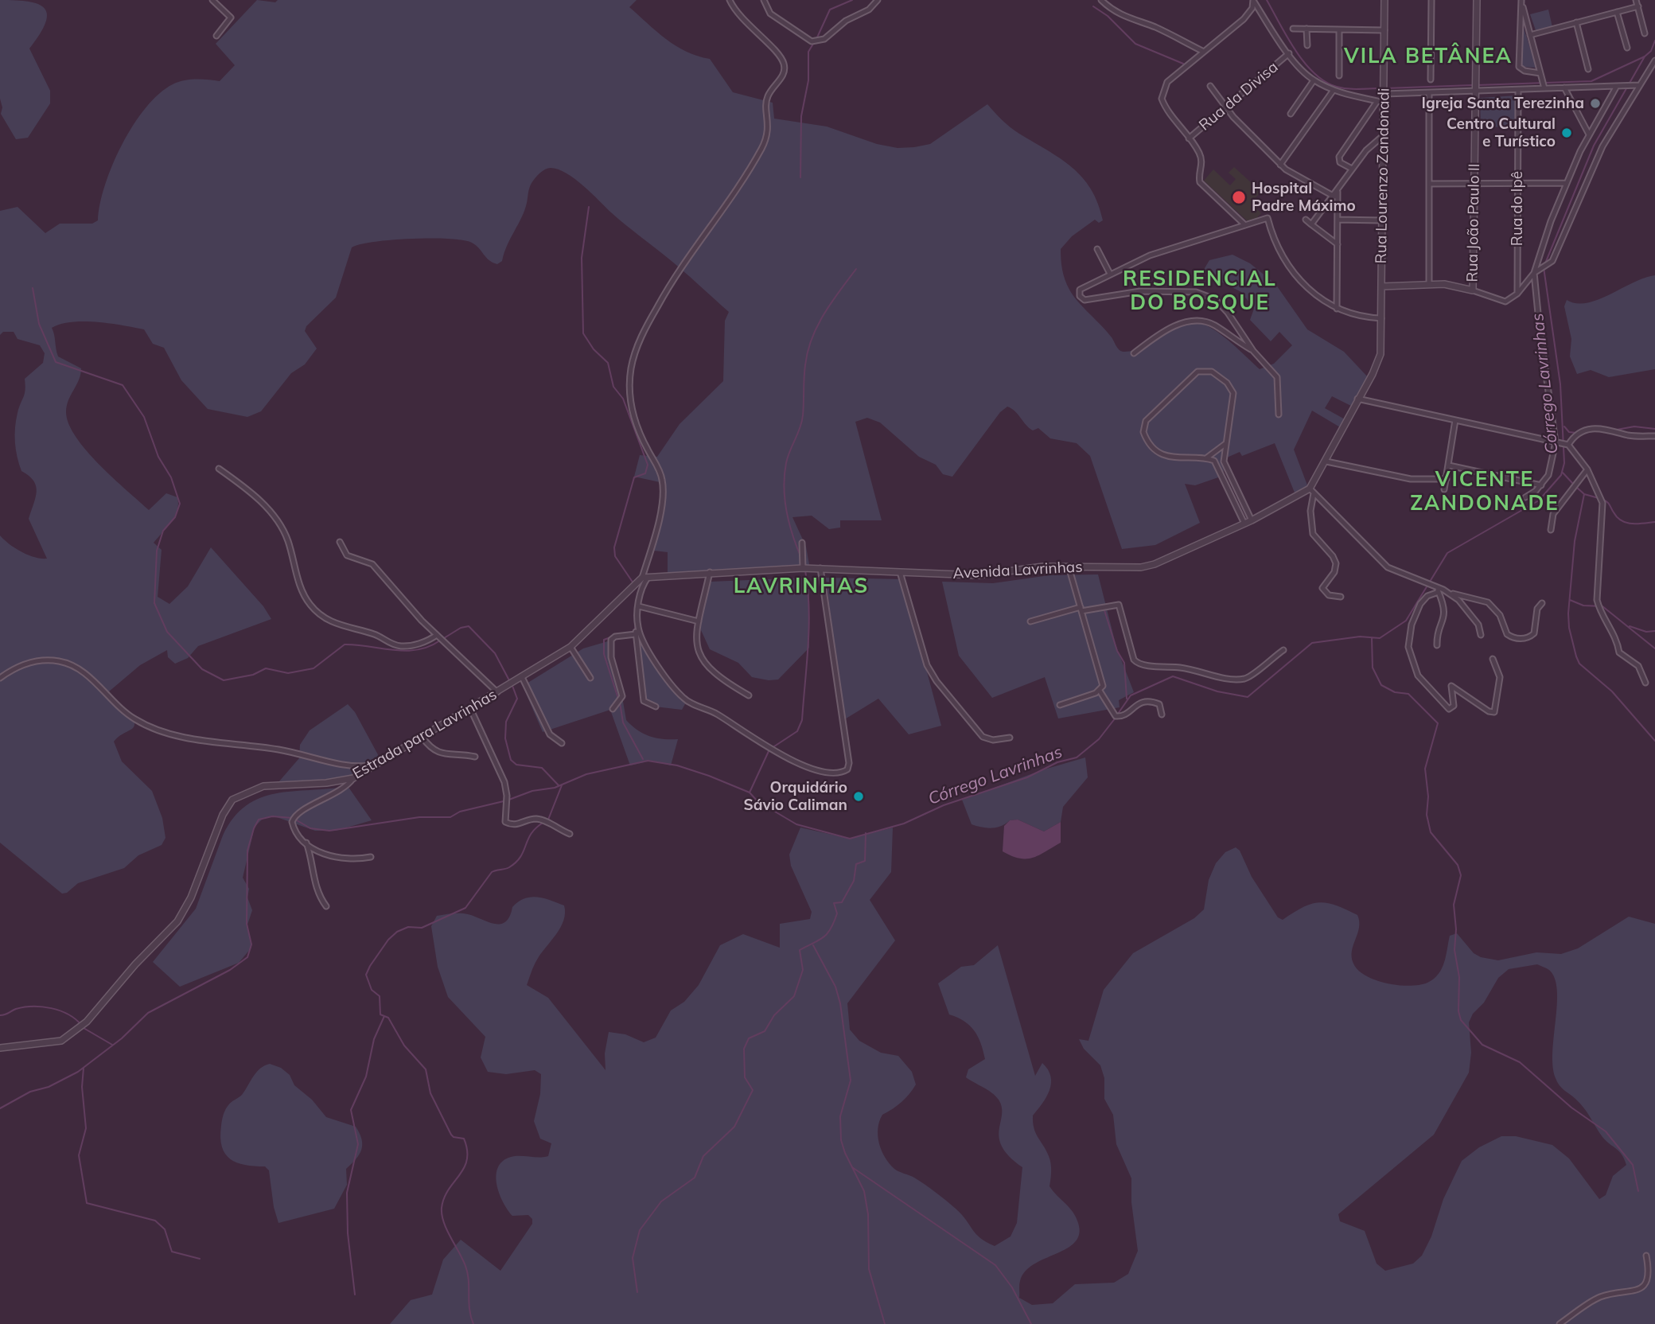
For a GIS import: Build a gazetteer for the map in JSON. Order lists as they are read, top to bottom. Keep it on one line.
{"streets":{"street":["Rua da Divisa","Rua Lourenzo Zandonadi","Rua do Ipê","Rua João Paulo II","Avenida Lavrinhas","Estrada para Lavrinhas"]},"crossings":[["Rua Lourenzo Zandonadi","Avenida Lavrinhas"],["Avenida Lavrinhas","Estrada para Lavrinhas"]],"districts":["VILA BETÂNEA","RESIDENCIAL DO BOSQUE","VICENTE ZANDONADE","LAVRINHAS"],"water":["Córrego Lavrinhas"],"places":["Igreja Santa Terezinha","Centro Cultural e Turístico","Hospital Padre Máximo","Orquidário Sávio Caliman"]}
